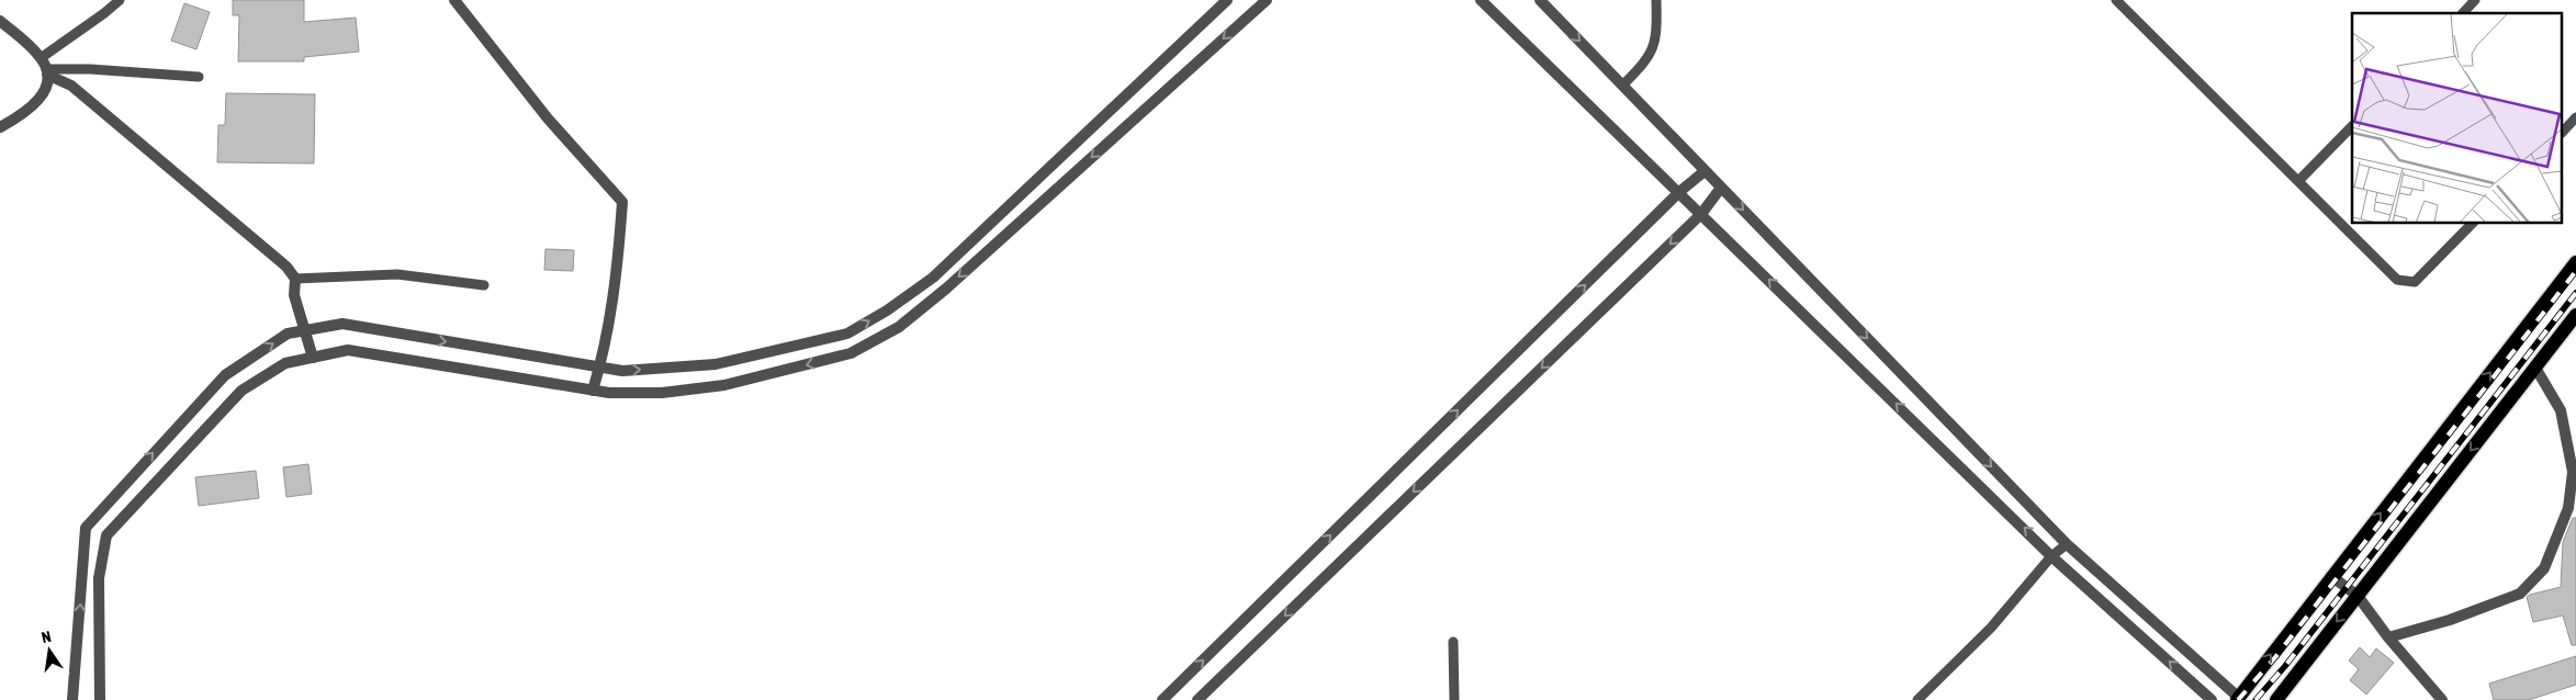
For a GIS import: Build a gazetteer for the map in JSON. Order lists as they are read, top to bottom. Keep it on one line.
{"north":"top"}
